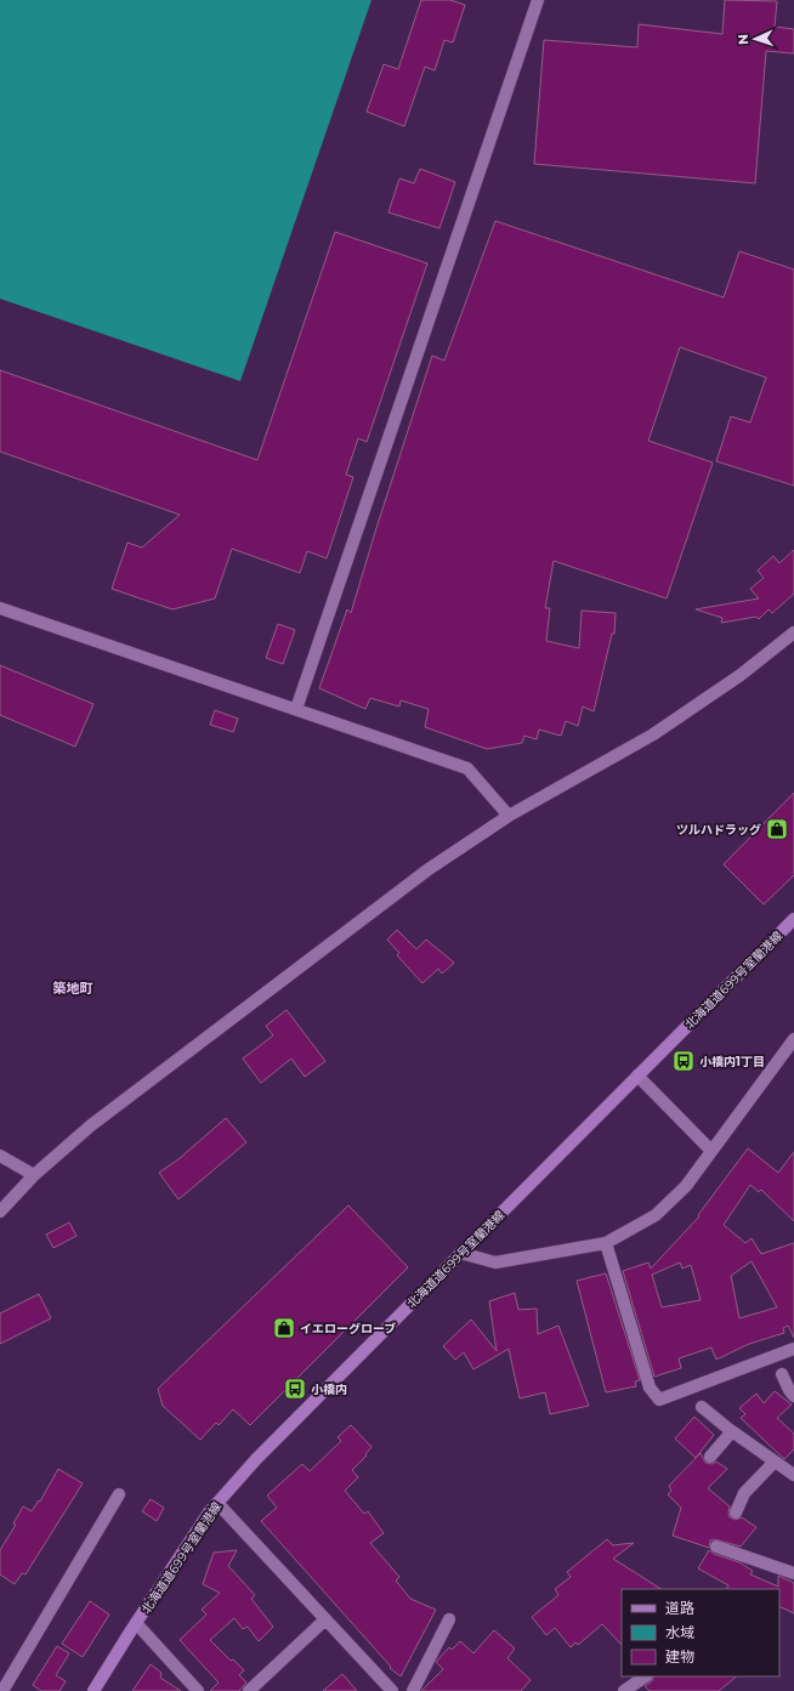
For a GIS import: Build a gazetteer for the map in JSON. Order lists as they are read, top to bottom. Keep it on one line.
{"streets":{"main road":["北海道道699号室蘭港線"]},"districts":["築地町"],"places":{"shop":["ツルハドラッグ","イエローグローブ"],"bus stop":["小橋内1丁目","小橋内"]},"legend":["道路","水域","建物"],"north":"left"}
